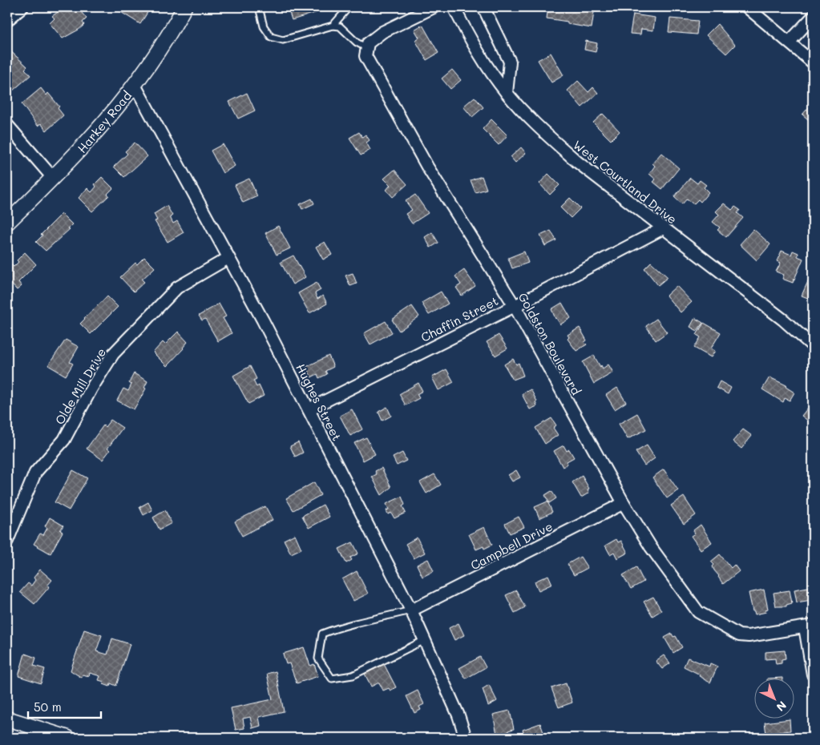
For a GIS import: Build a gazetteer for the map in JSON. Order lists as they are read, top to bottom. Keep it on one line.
{"streets":{"street":["Harkey Road","West Courtland Drive","Chaffin Street","Goldston Boulevard","Olde Mill Drive","Hughes Street","Campbell Drive"]},"crossings":[["Harkey Road","Hughes Street"],["West Courtland Drive","Chaffin Street"],["Chaffin Street","Goldston Boulevard"],["Chaffin Street","Hughes Street"],["Goldston Boulevard","Campbell Drive"],["Olde Mill Drive","Hughes Street"],["Hughes Street","Campbell Drive"]],"scale_bar":"50 m","north":"bottom right"}
